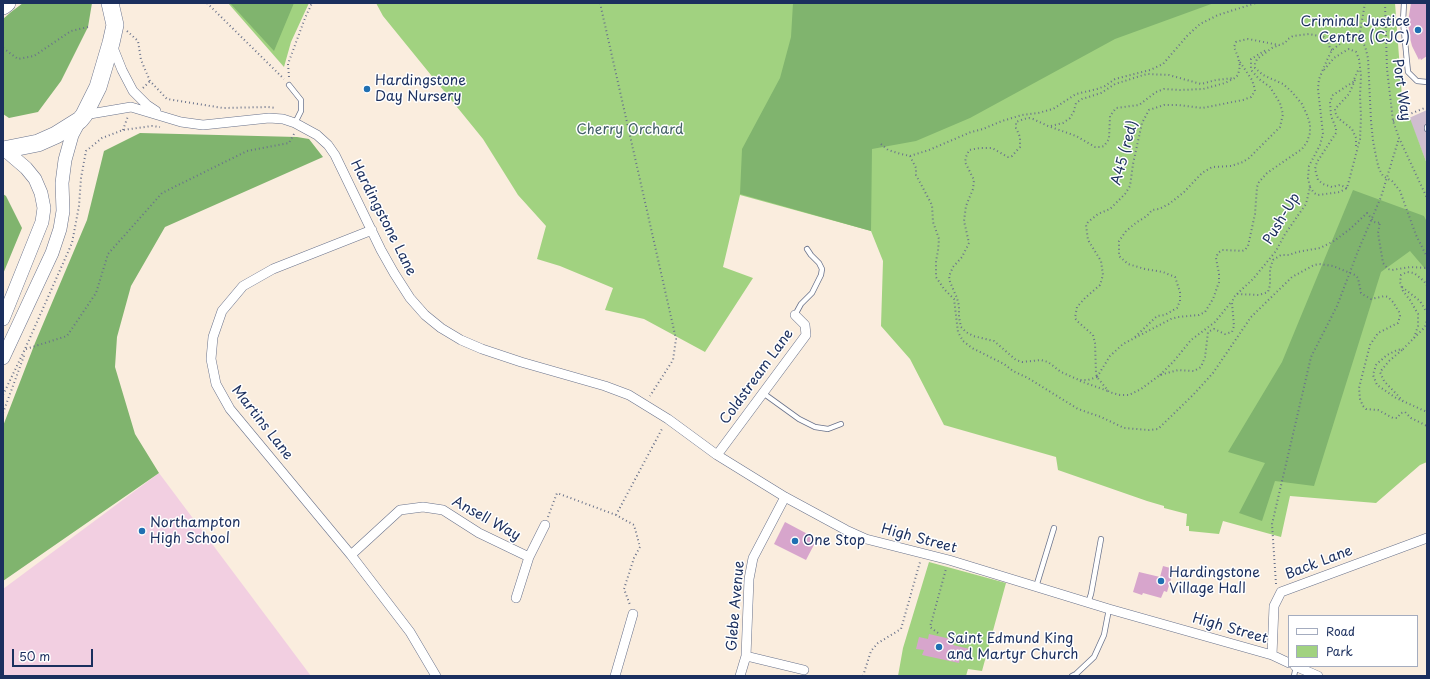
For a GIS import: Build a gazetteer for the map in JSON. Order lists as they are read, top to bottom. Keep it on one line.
{"streets":{"street":["Hardingstone Lane","Coldstream Lane","Martins Lane","Ansell Way","High Street","Back Lane","Glebe Avenue"],"path":["Port Way","A45 (red)","Push-Up"]},"crossings":[["Hardingstone Lane","Martins Lane"],["Hardingstone Lane","High Street"],["Coldstream Lane","High Street"],["Martins Lane","Ansell Way"],["High Street","Back Lane"],["High Street","Glebe Avenue"]],"parks":["Cherry Orchard"],"places":["Criminal Justice Centre (CJC)","Hardingstone Day Nursery","Northampton High School","One Stop","Hardingstone Village Hall","Saint Edmund King and Martyr Church"],"legend":["Road","Park"],"scale_bar":"50 m"}
